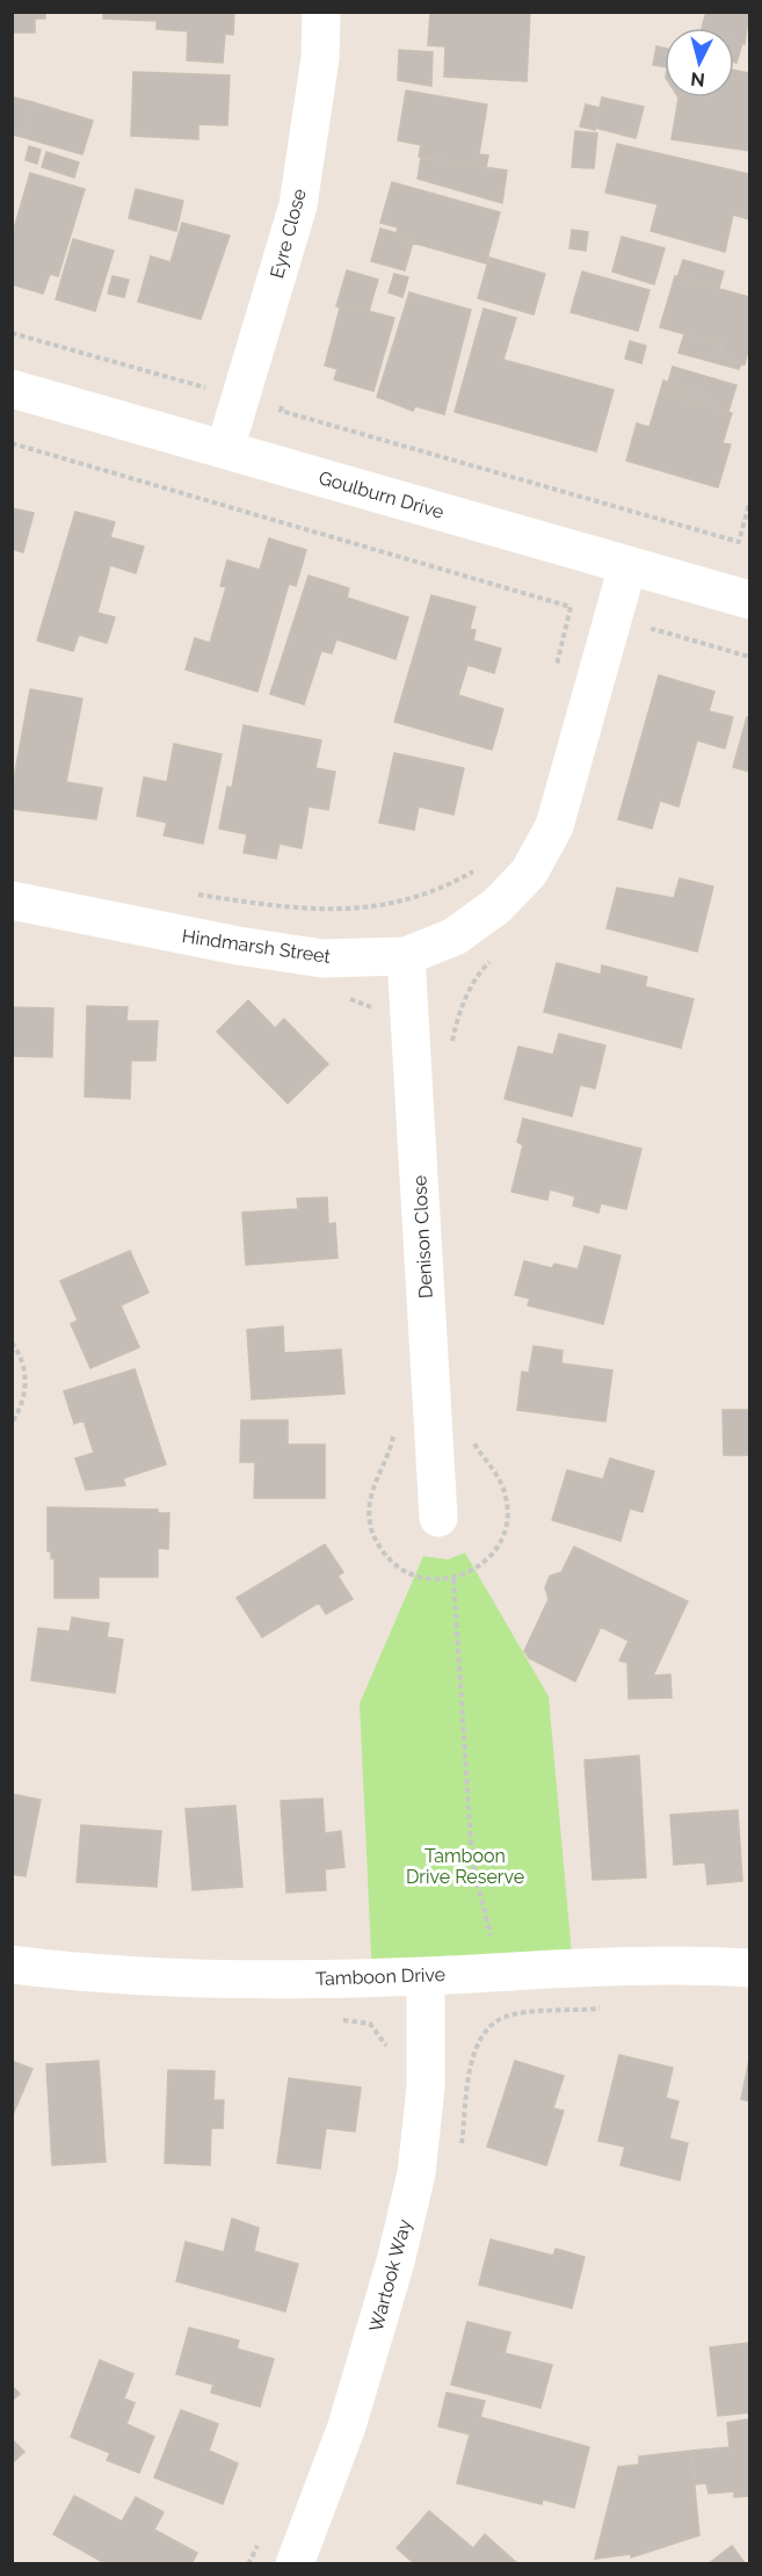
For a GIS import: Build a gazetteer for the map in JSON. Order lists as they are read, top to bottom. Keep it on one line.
{"streets":{"street":["Eyre Close","Goulburn Drive","Hindmarsh Street","Denison Close","Tamboon Drive","Wartook Way"]},"crossings":[["Eyre Close","Goulburn Drive"],["Goulburn Drive","Hindmarsh Street"],["Hindmarsh Street","Denison Close"],["Tamboon Drive","Wartook Way"]],"parks":["Tamboon Drive Reserve"],"north":"bottom"}
